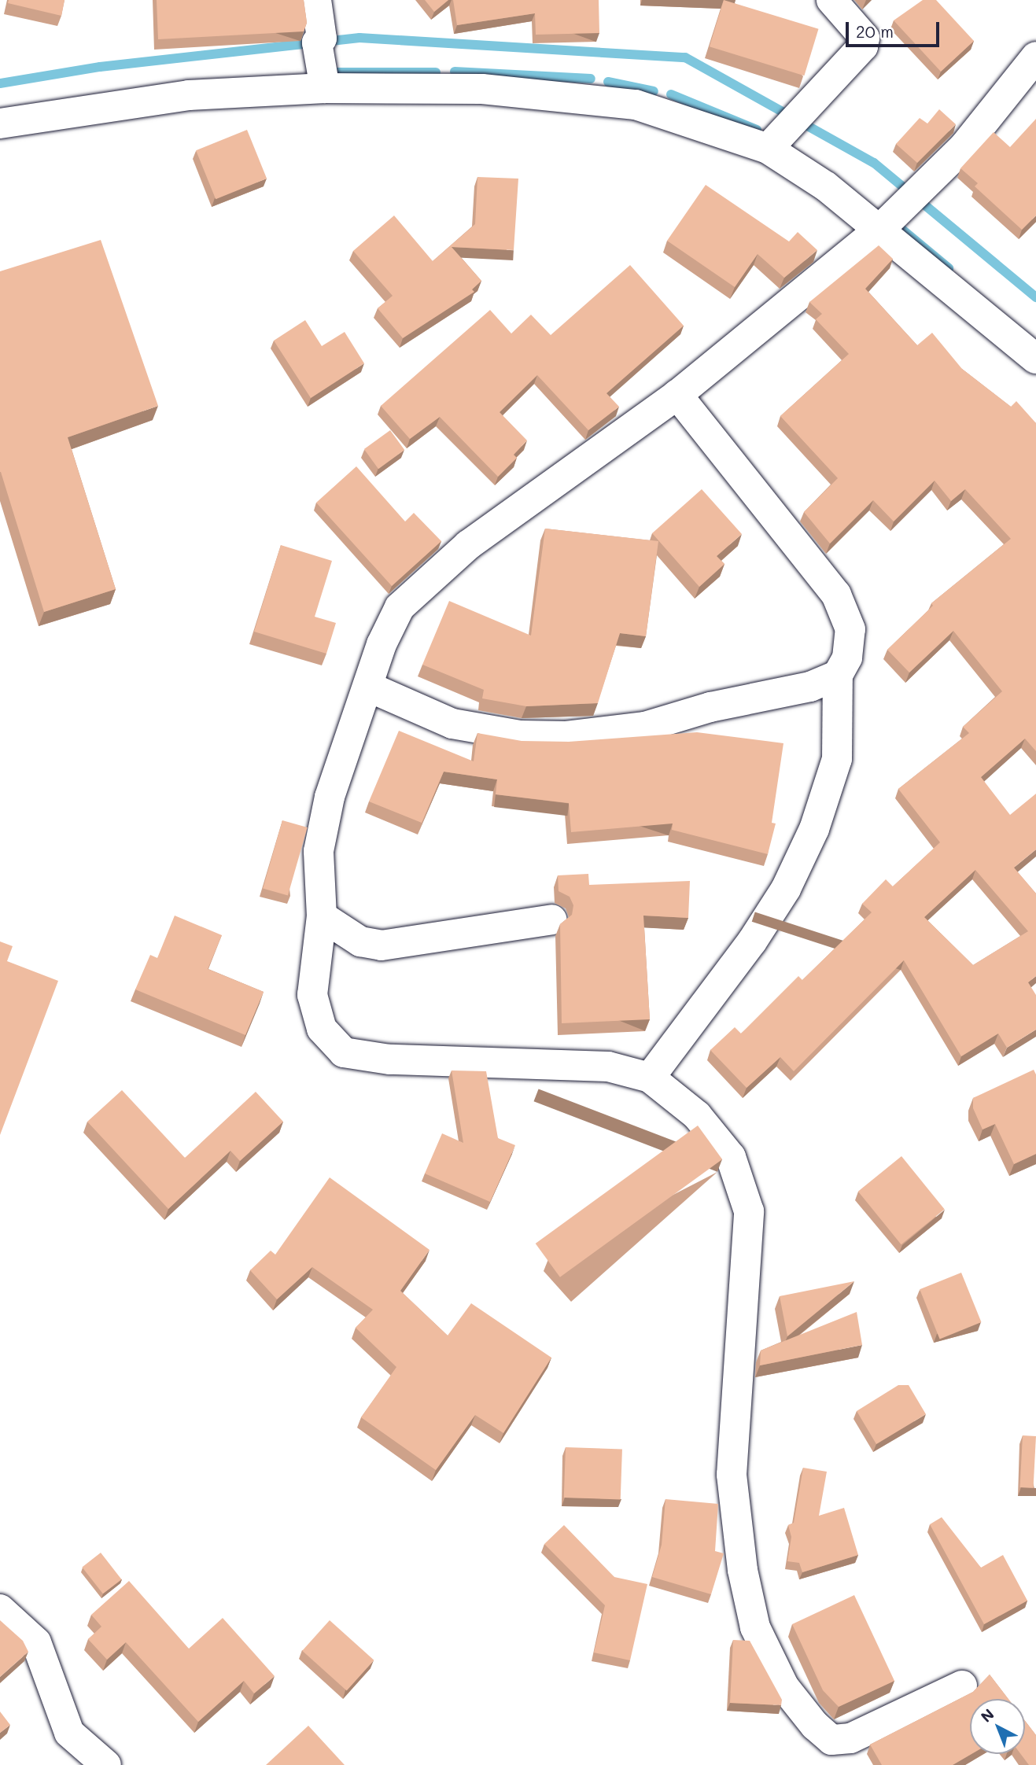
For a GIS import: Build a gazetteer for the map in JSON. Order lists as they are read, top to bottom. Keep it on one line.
{"scale_bar":"20 m","north":"top left"}
